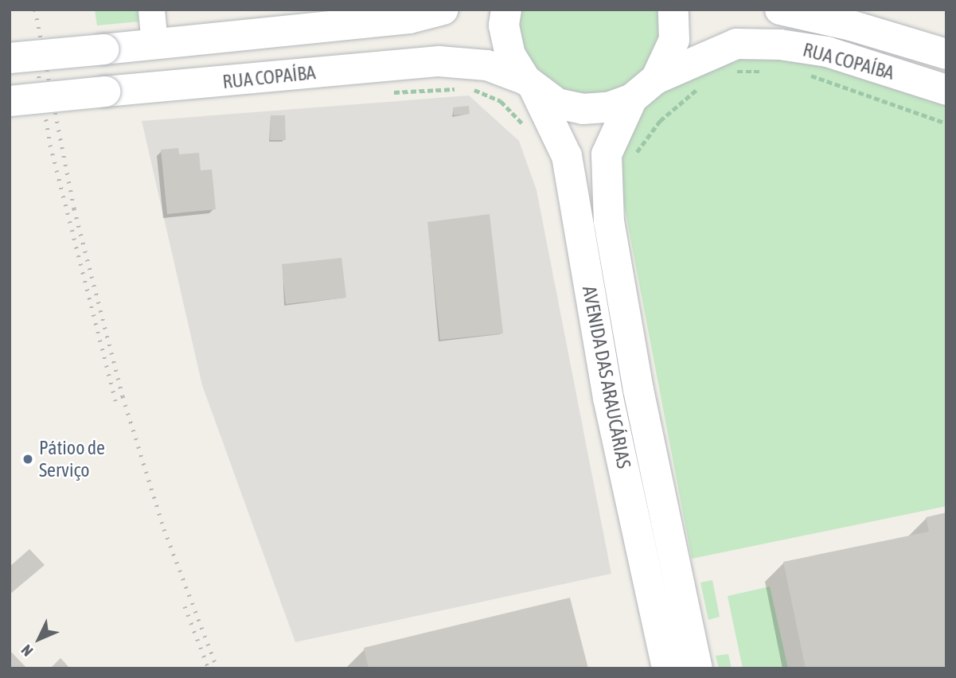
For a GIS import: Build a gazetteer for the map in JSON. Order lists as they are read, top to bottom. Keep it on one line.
{"streets":{"main road":["RUA COPAÍBA","AVENIDA DAS ARAUCÁRIAS"]},"crossings":[["RUA COPAÍBA","AVENIDA DAS ARAUCÁRIAS"]],"places":["Pátioo de Serviço"],"north":"bottom left"}
